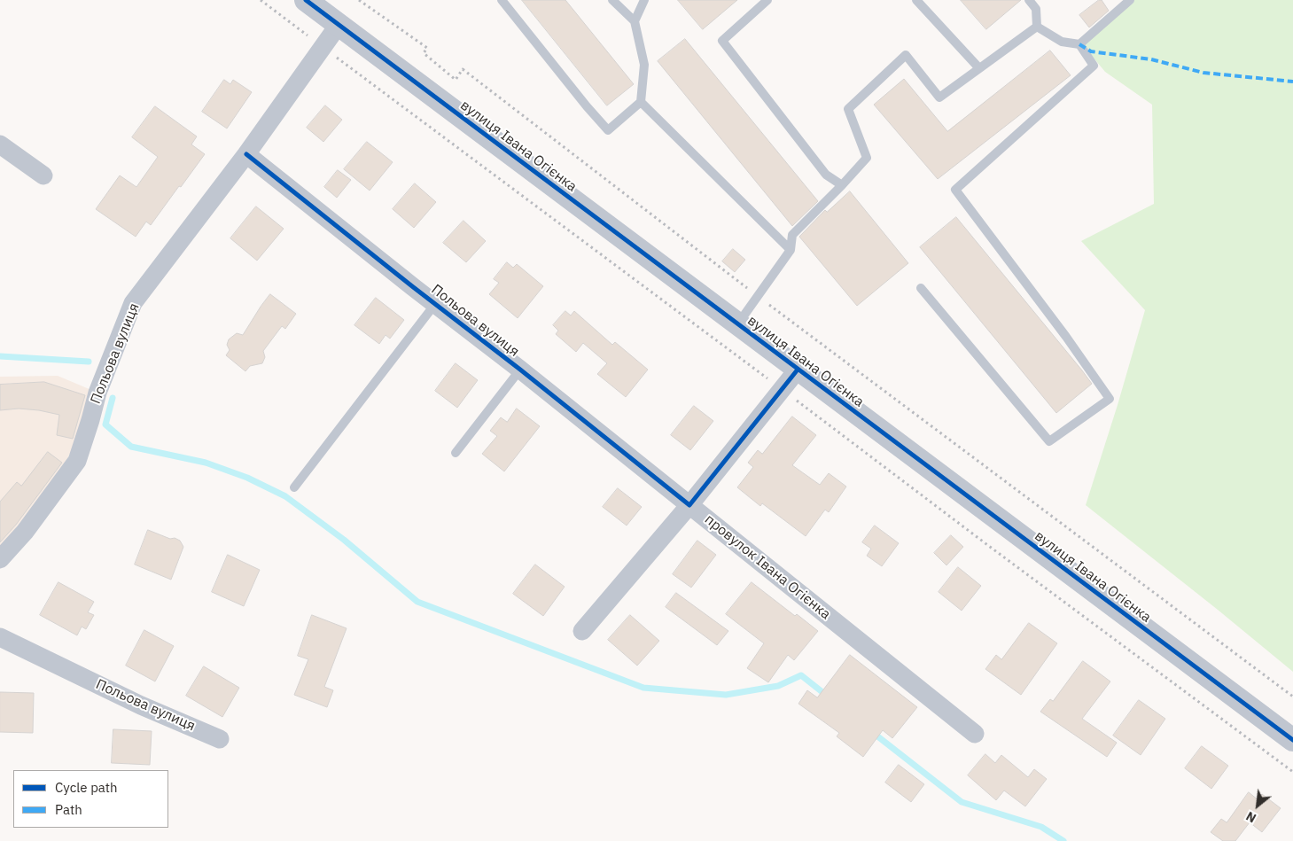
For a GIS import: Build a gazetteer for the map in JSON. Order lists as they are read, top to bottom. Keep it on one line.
{"streets":{"street":["вулиця Івана Огієнка","Польова вулиця","провулок Івана Огієнка"]},"crossings":[["вулиця Івана Огієнка","Польова вулиця"],["Польова вулиця","провулок Івана Огієнка"]],"legend":["Cycle path","Path"],"north":"bottom left"}
